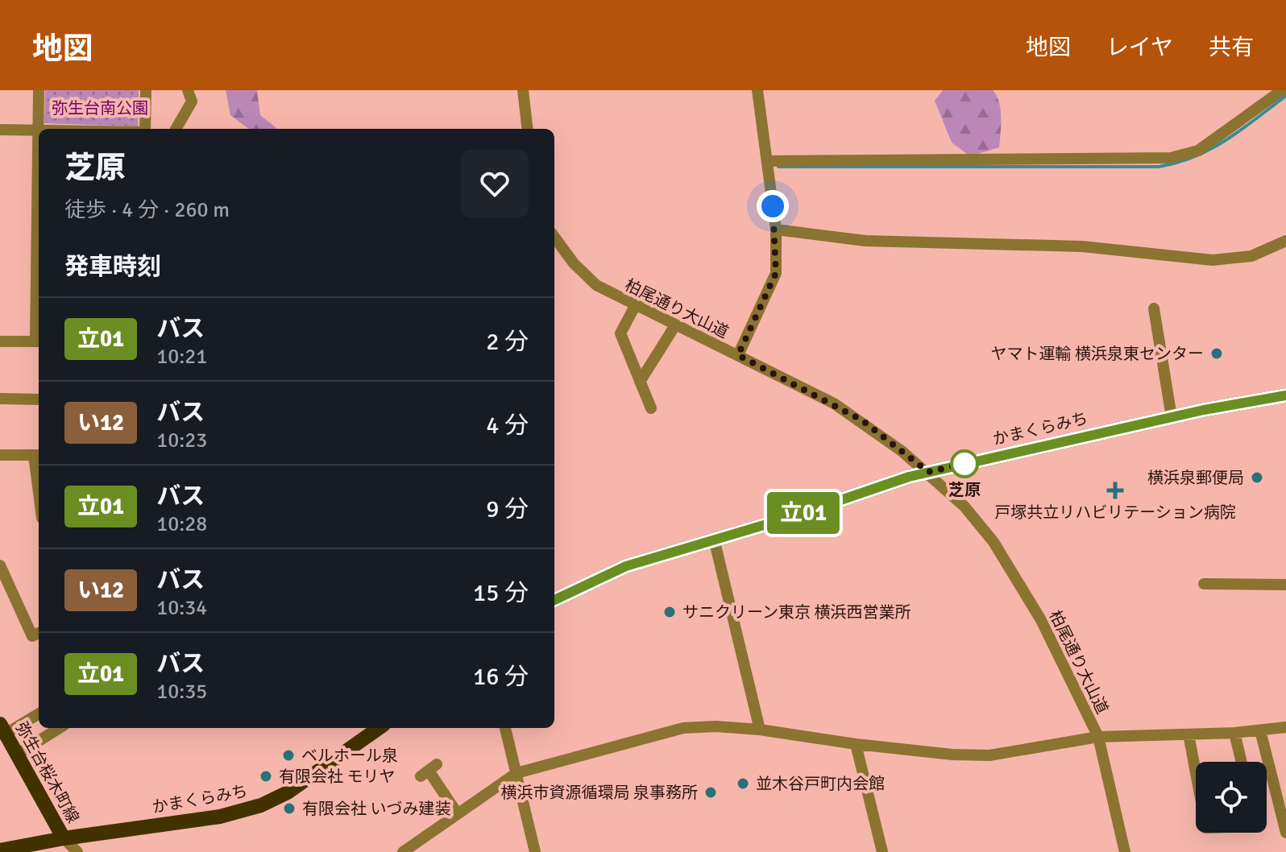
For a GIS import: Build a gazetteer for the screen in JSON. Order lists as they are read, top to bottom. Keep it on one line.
{"streets":{"main road":["かまくらみち","弥生台桜木町線"],"street":["柏尾通り大山道"]},"crossings":[["柏尾通り大山道","かまくらみち"],["かまくらみち","弥生台桜木町線"]],"parks":["弥生台南公園"],"places":{"other":["ヤマト運輸 横浜泉東センター","芝原","横浜泉郵便局","サニクリーン東京 横浜西営業所","ベルホール泉","有限会社 モリヤ","並木谷戸町内会館","横浜市資源循環局 泉事務所","有限会社 いづみ建装"],"health":["戸塚共立リハビリテーション病院"]},"lines":["bus line 立01"],"page":{"header":"地図","nav":["地図","レイヤ","共有"],"on_map":"立01","heading":[["芝原","徒歩 · 4 分 · 260 m"],"発車時刻"],"list":[{"mark":"立01","name":"バス","note":"10:21","value":"2 分"},{"mark":"い12","name":"バス","note":"10:23","value":"4 分"},{"mark":"立01","name":"バス","note":"10:28","value":"9 分"},{"mark":"い12","name":"バス","note":"10:34","value":"15 分"},{"mark":"立01","name":"バス","note":"10:35","value":"16 分"}]}}
